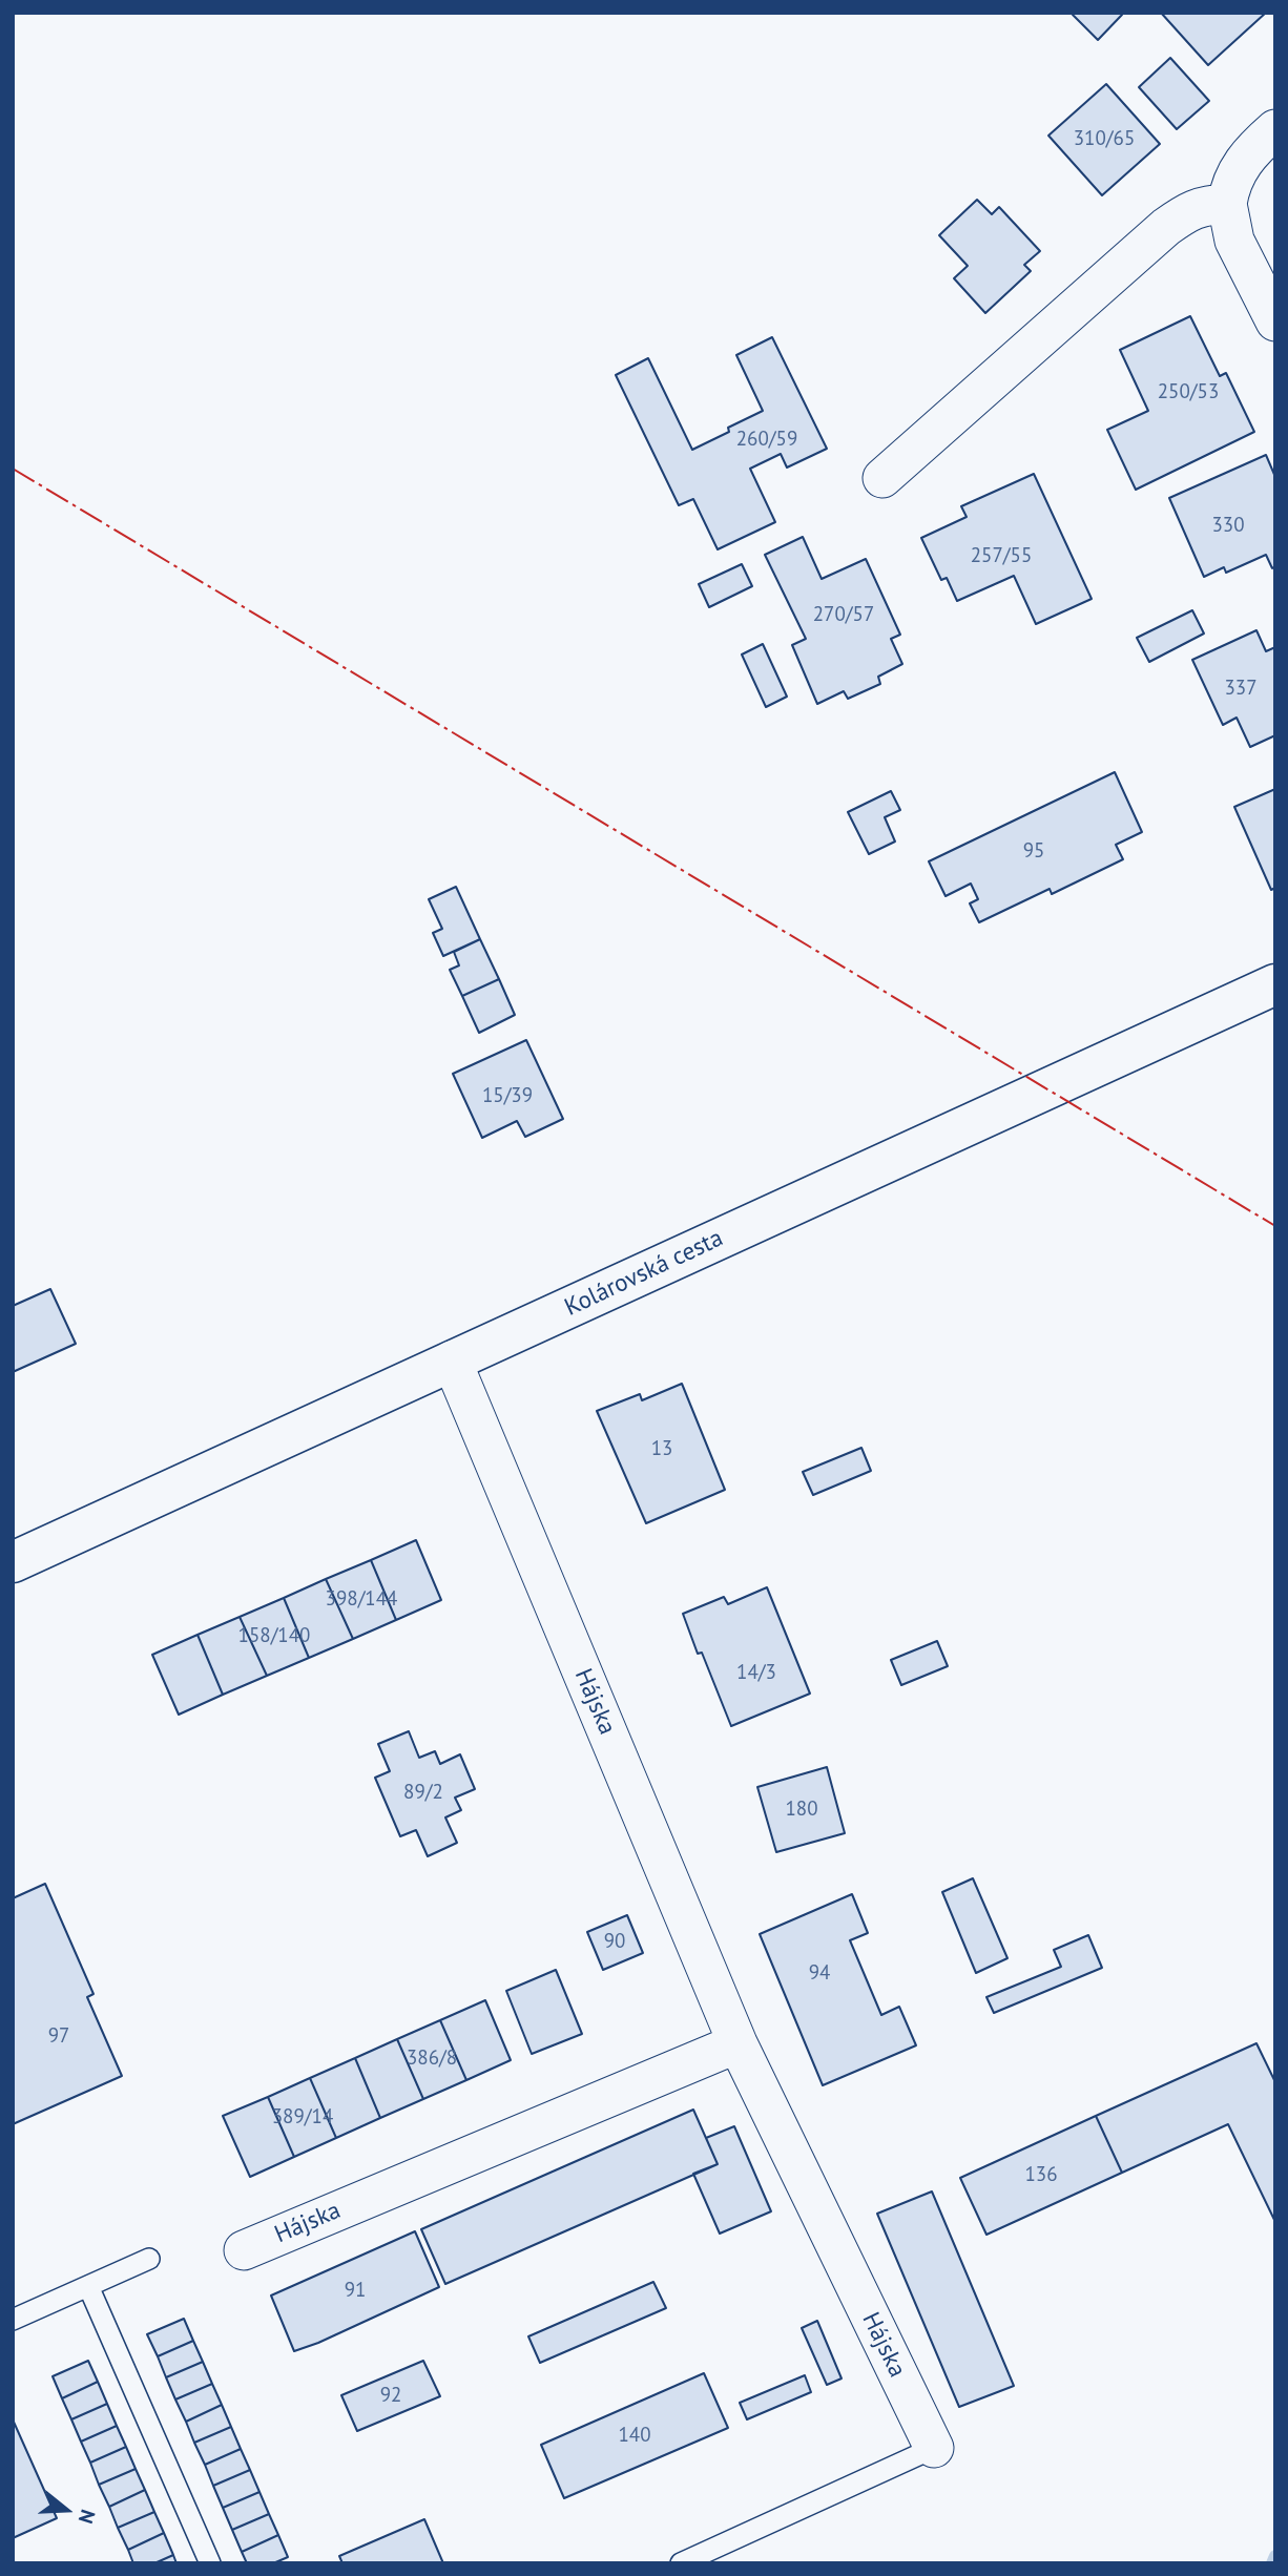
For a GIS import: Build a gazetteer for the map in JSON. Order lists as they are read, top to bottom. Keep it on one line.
{"streets":{"main road":["Kolárovská cesta"],"street":["Hájska"]},"crossings":[["Kolárovská cesta","Hájska"]],"house_numbers":["310/65","250/53","260/59","330","257/55","270/57","337","95","15/39","13","398/144","158/140","14/3","89/2","180","90","94","97","386/8","389/14","136","91","92","140"],"north":"right"}
